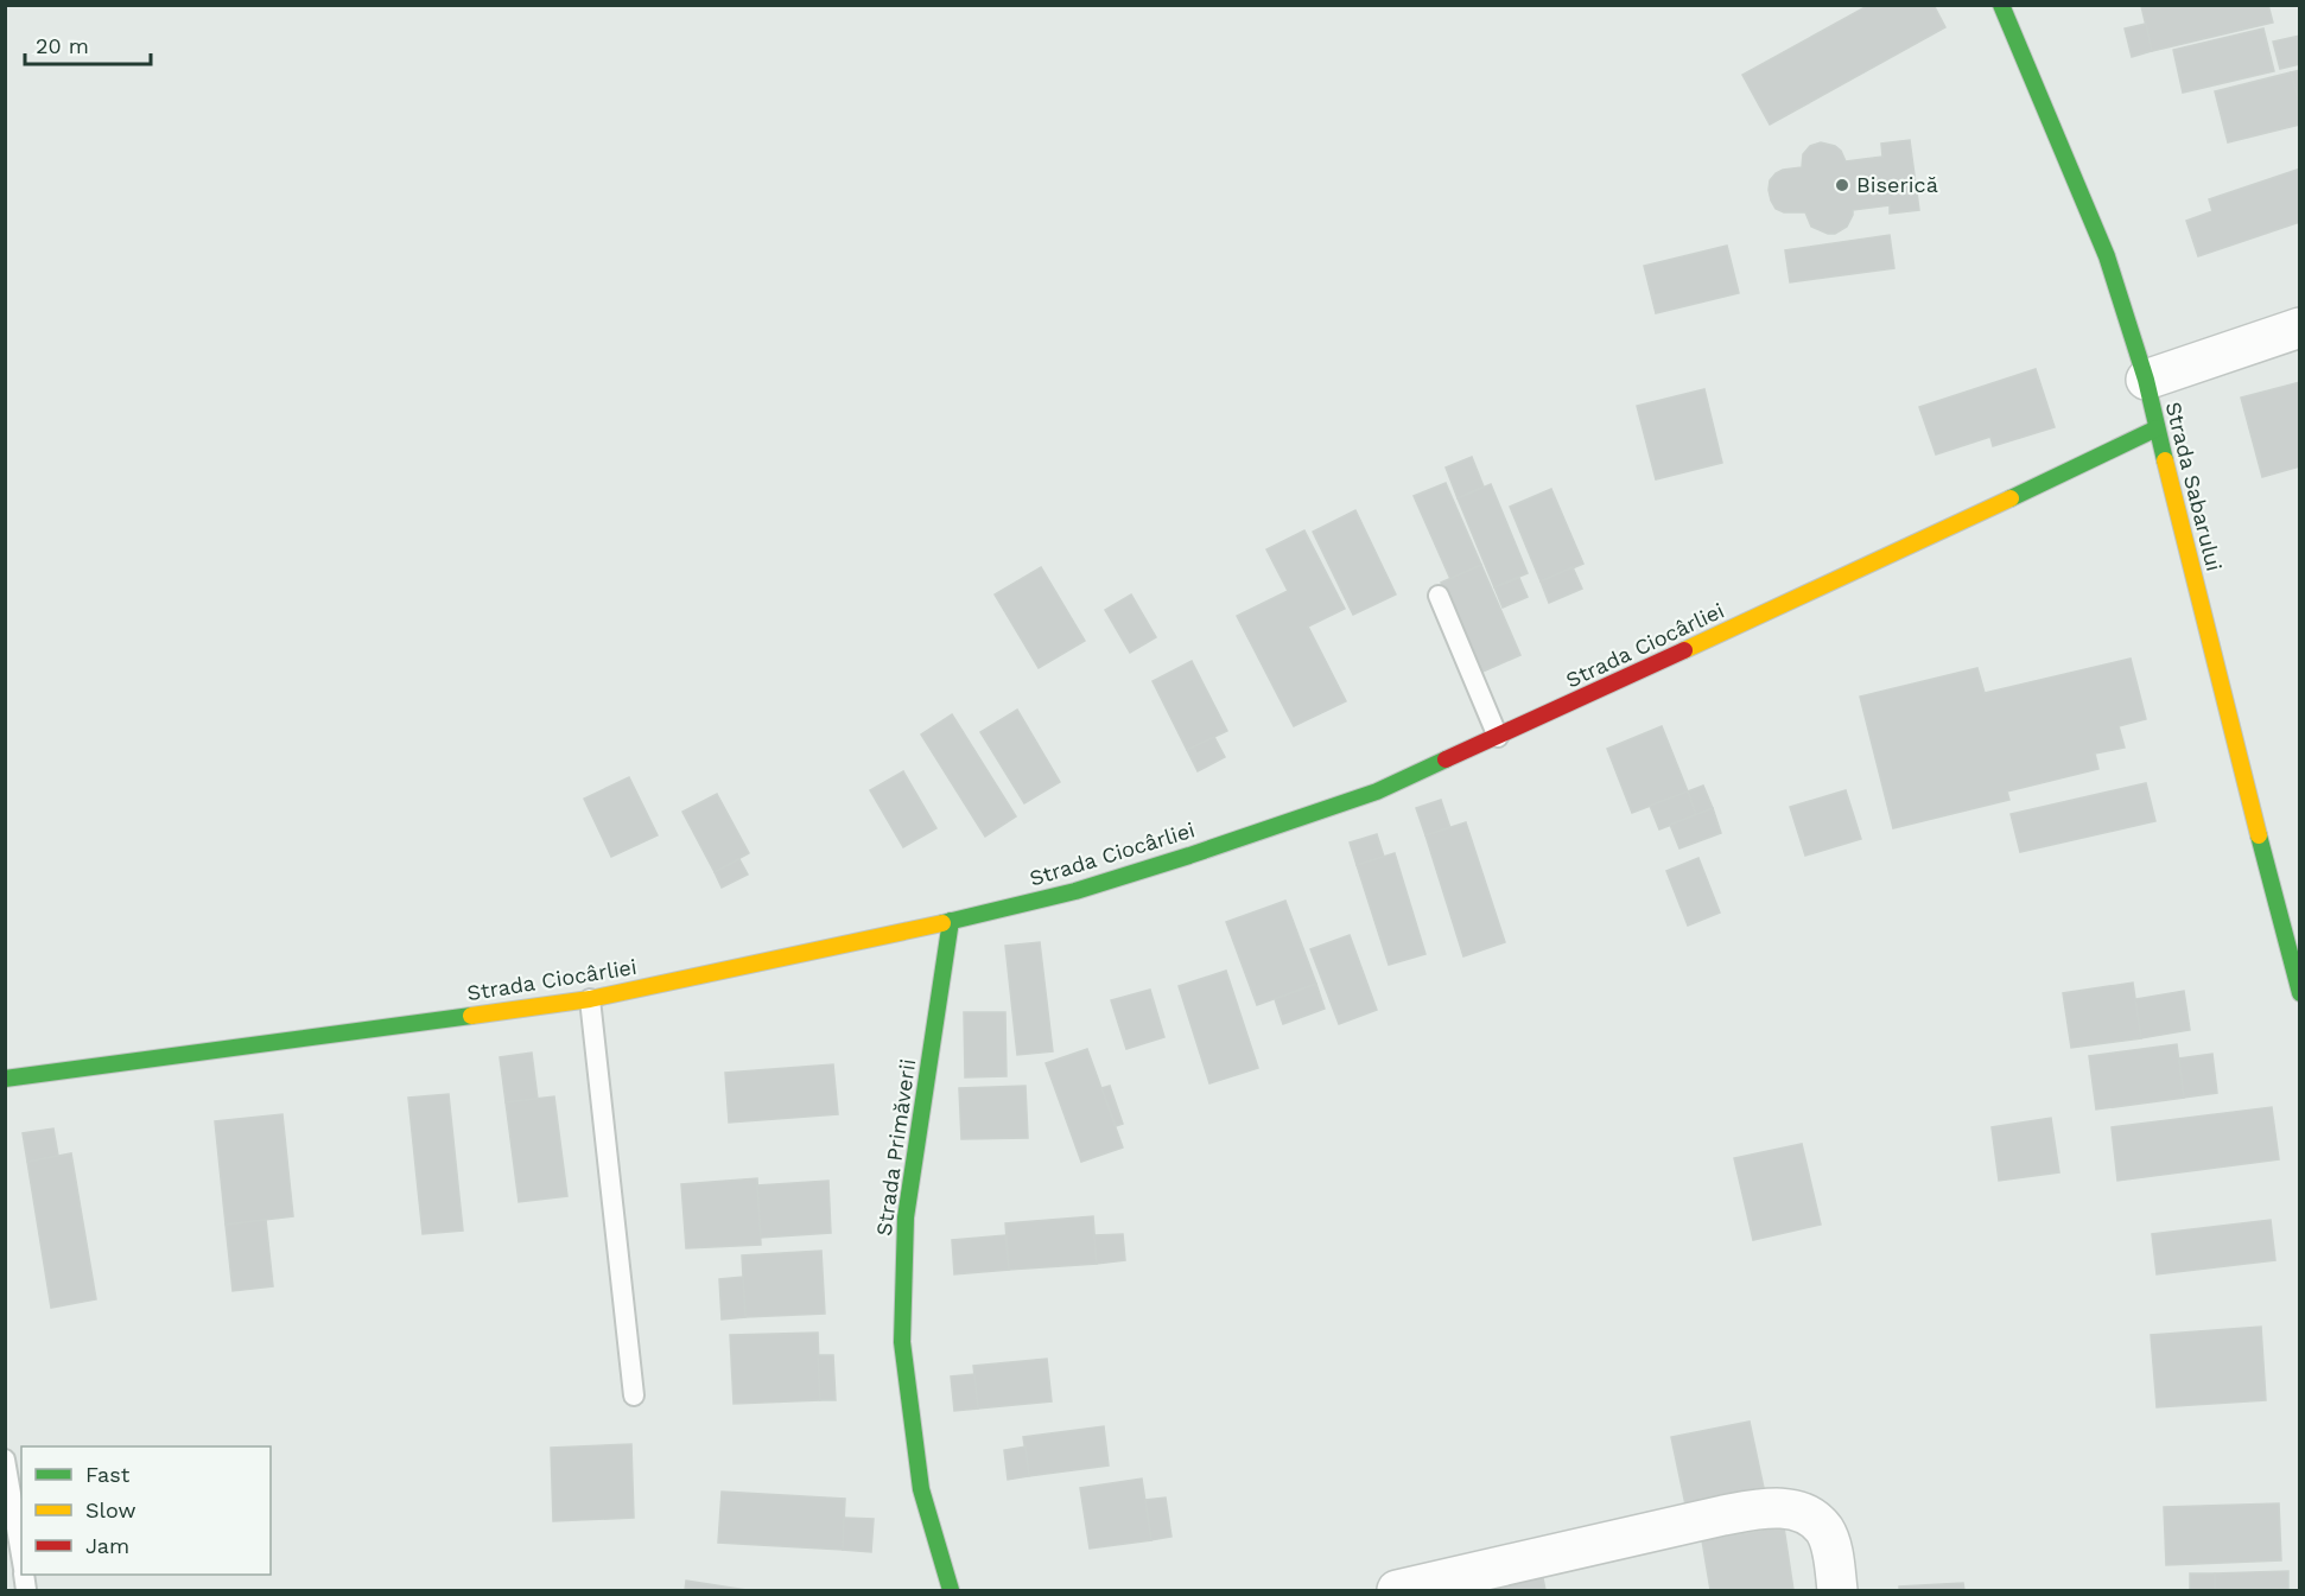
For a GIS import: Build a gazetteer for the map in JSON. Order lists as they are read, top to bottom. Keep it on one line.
{"streets":{"street":["Strada Sabarului","Strada Ciocârliei","Strada Primăverii"]},"crossings":[["Strada Sabarului","Strada Ciocârliei"],["Strada Ciocârliei","Strada Primăverii"]],"places":["Biserică"],"legend":["Fast","Slow","Jam"],"scale_bar":"20 m"}
